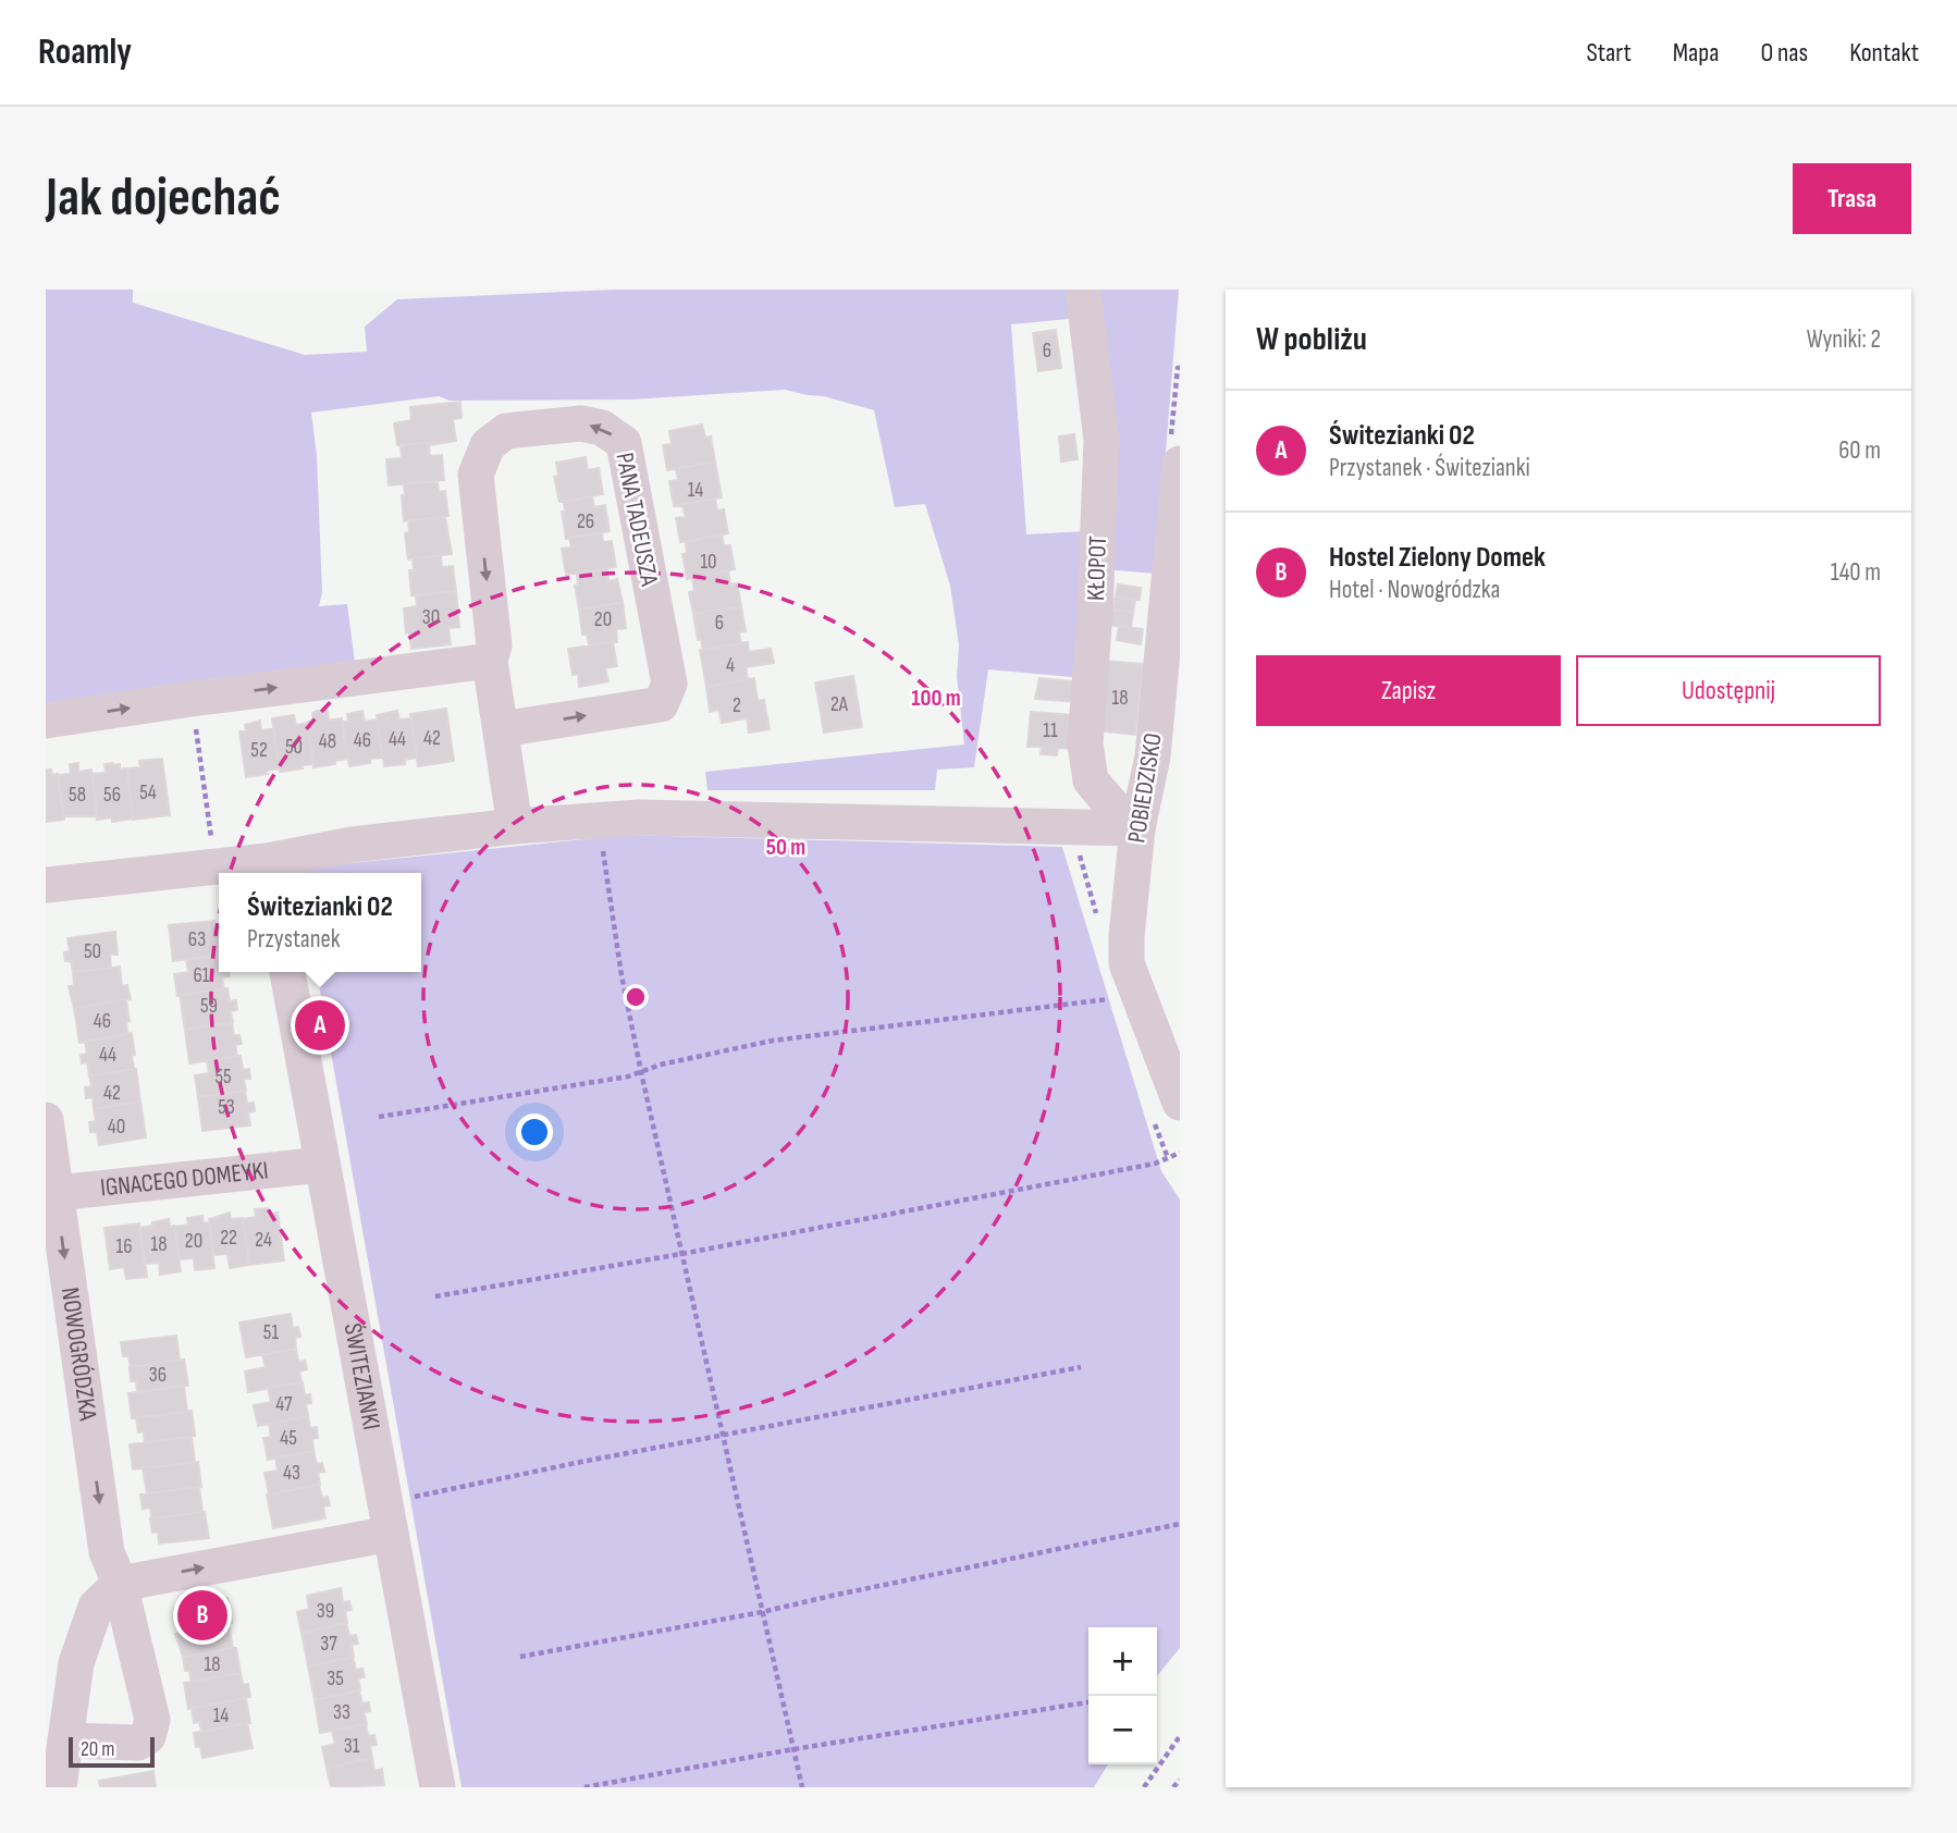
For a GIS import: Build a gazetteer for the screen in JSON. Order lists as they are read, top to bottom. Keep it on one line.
{"streets":{"street":["PANA TADEUSZA","KŁOPOT","POBIEDZISKO","IGNACEGO DOMEYKI","NOWOGRÓDZKA","ŚWITEZIANKI"]},"crossings":[["KŁOPOT","POBIEDZISKO"],["IGNACEGO DOMEYKI","NOWOGRÓDZKA"],["IGNACEGO DOMEYKI","ŚWITEZIANKI"]],"one_way":["NOWOGRÓDZKA"],"house_numbers":["6","14","26","10","30","20","6","4","18","2A","2","11","42","44","46","48","50","52","54","58","56","63","50","61","59","46","44","55","42","53","40","22","24","20","18","16","51","36","47","45","43","39","37","18","35","33","14","31"],"scale_bar":"20 m","page":{"header":"Roamly","nav":["Start","Mapa","O nas","Kontakt"],"buttons":["Trasa",["Zapisz","Udostępnij"]],"title":"Jak dojechać","heading":["W pobliżu","Wyniki: 2"],"list":[{"mark":"A","name":"Świtezianki 02","note":"Przystanek · Świtezianki","value":"60 m"},{"mark":"B","name":"Hostel Zielony Domek","note":"Hotel · Nowogródzka","value":"140 m"}],"popup":["Świtezianki 02","Przystanek"],"pins":["A","B"],"map_buttons":["+","−"],"scale":"20 m"},"rings":["100 m","50 m"]}
